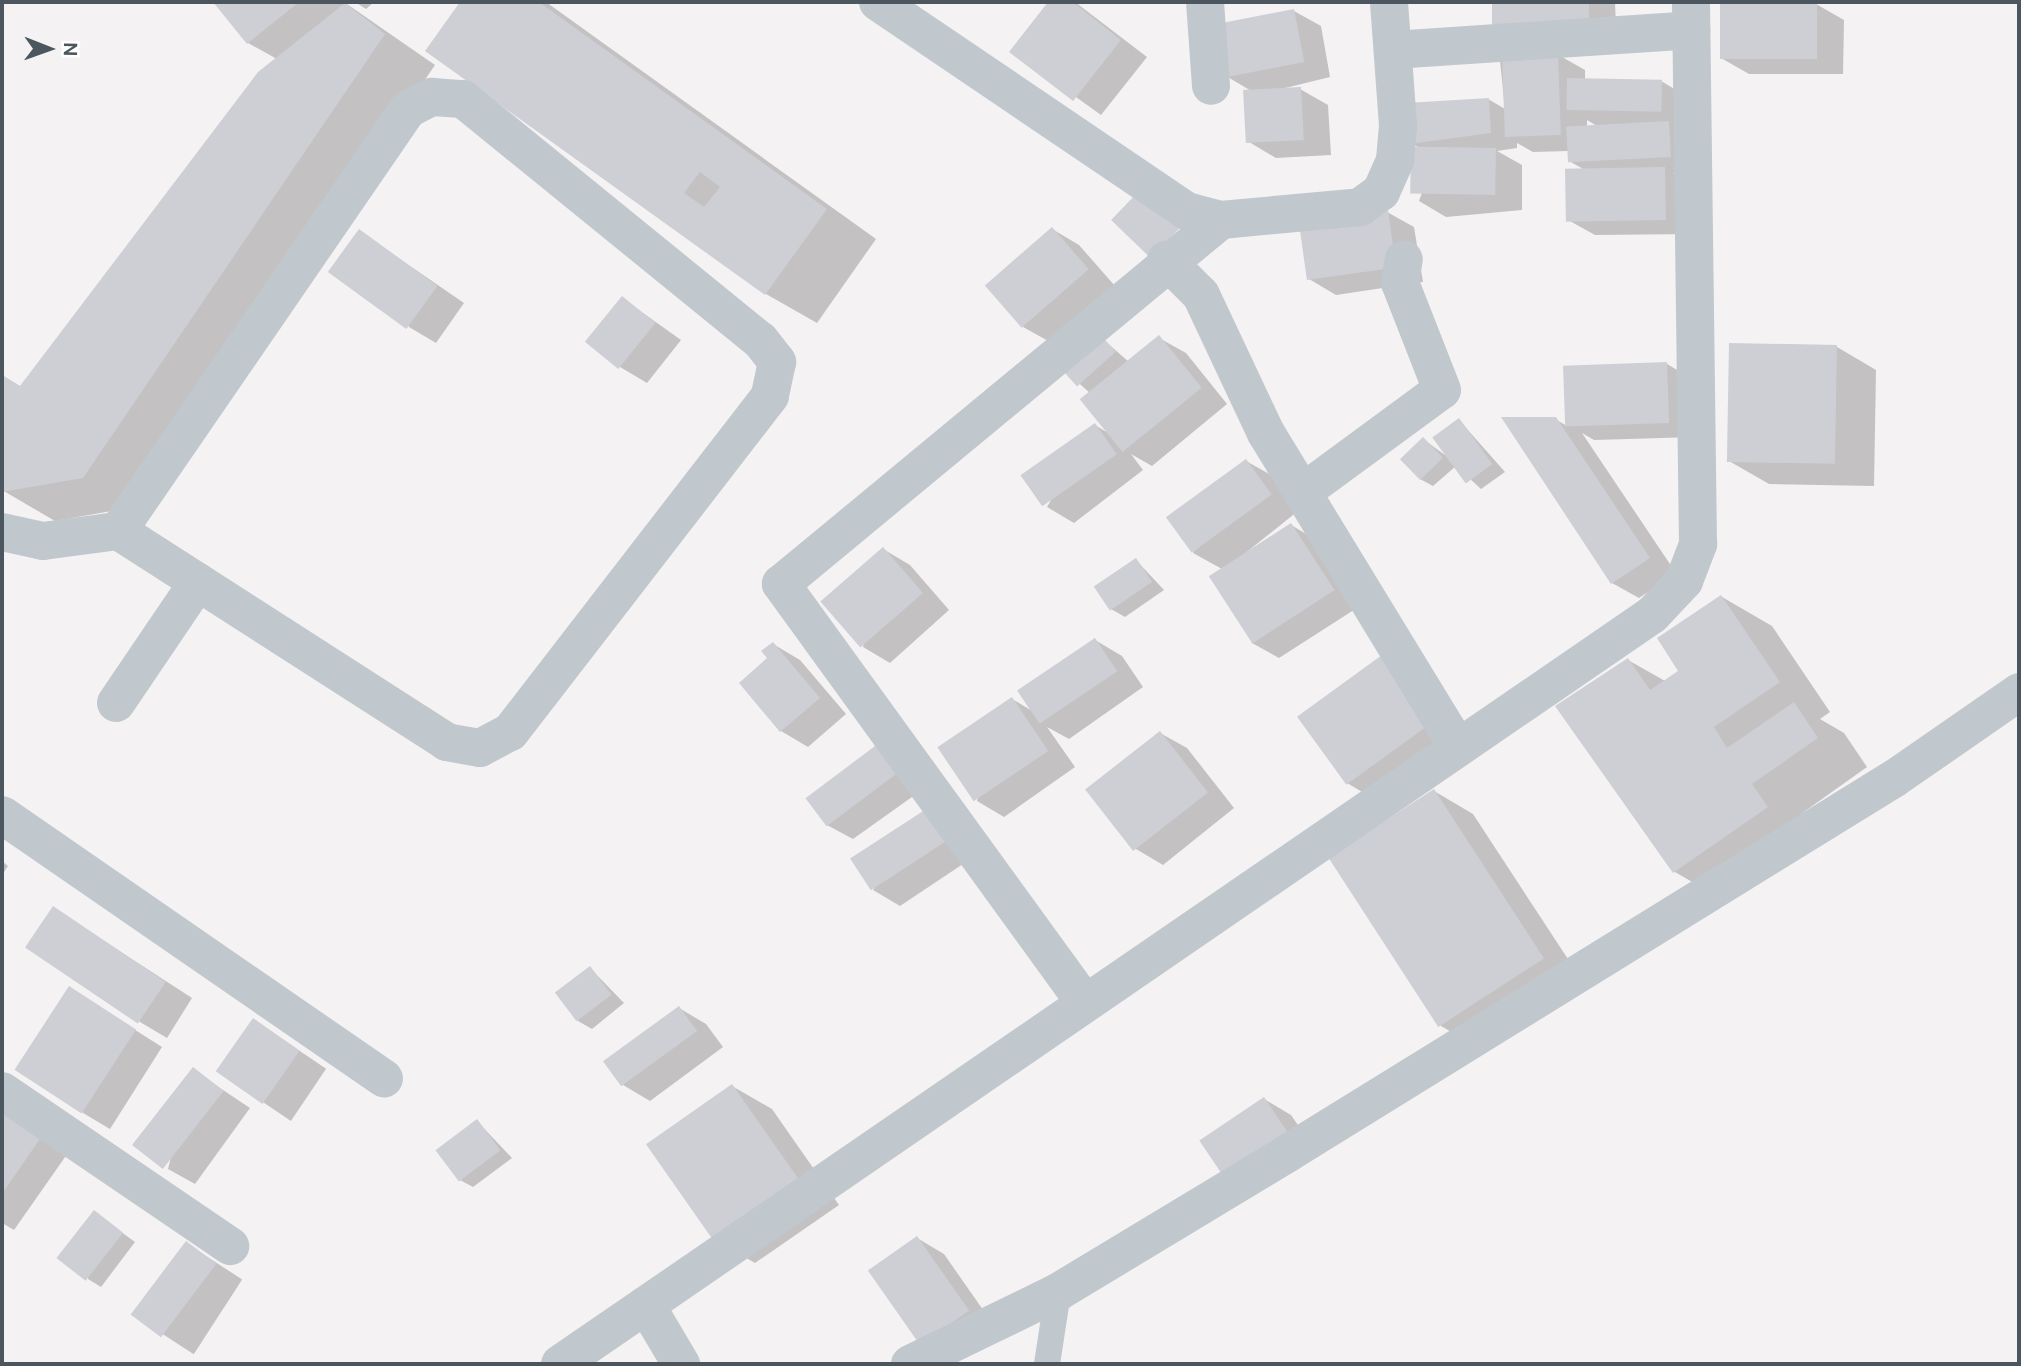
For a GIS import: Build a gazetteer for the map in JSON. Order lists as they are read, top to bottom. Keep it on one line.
{"north":"right"}
